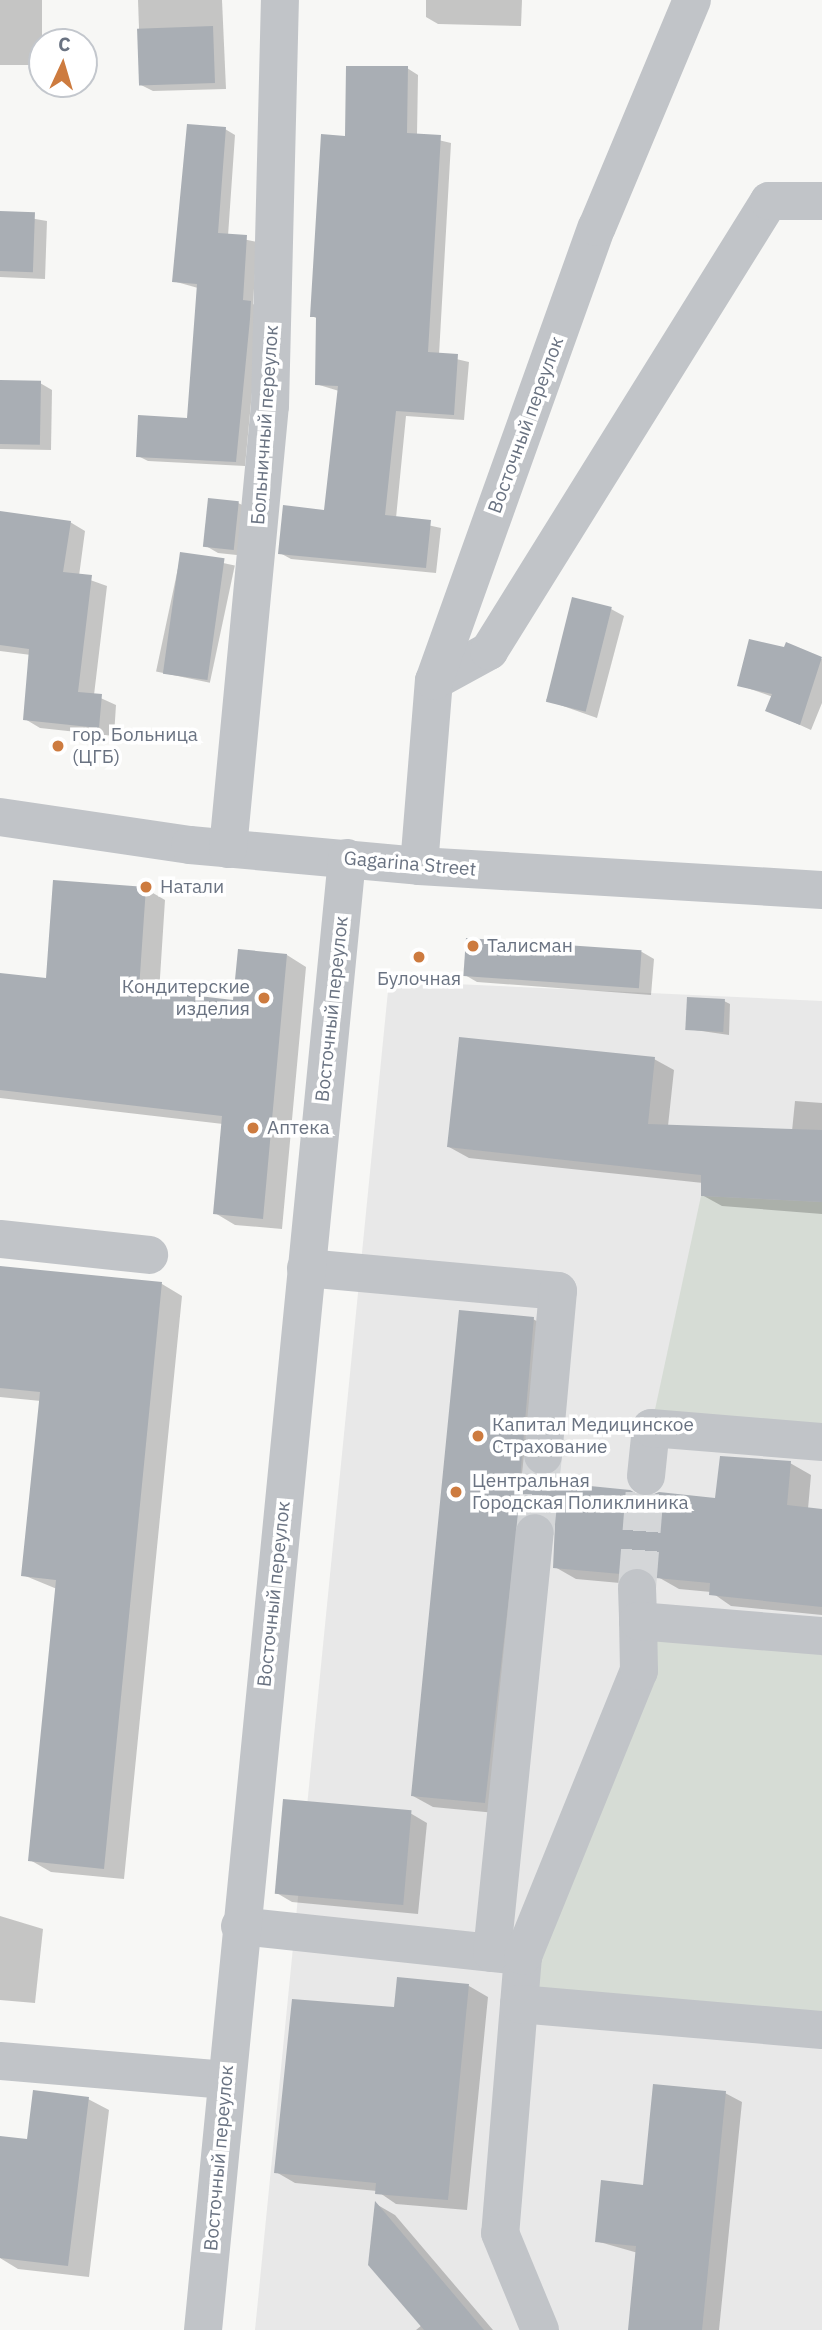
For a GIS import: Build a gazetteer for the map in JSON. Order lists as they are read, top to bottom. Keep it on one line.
{"streets":{"street":["Больничный переулок","Восточный переулок","Gagarina Street"]},"crossings":[["Больничный переулок","Gagarina Street"],["Восточный переулок","Gagarina Street"]],"places":["гор. Больница (ЦГБ)","Натали","Талисман","Булочная","Кондитерские изделия","Аптека","Капитал Медицинское Страхование","Центральная Городская Поликлиника"],"north":"top"}
